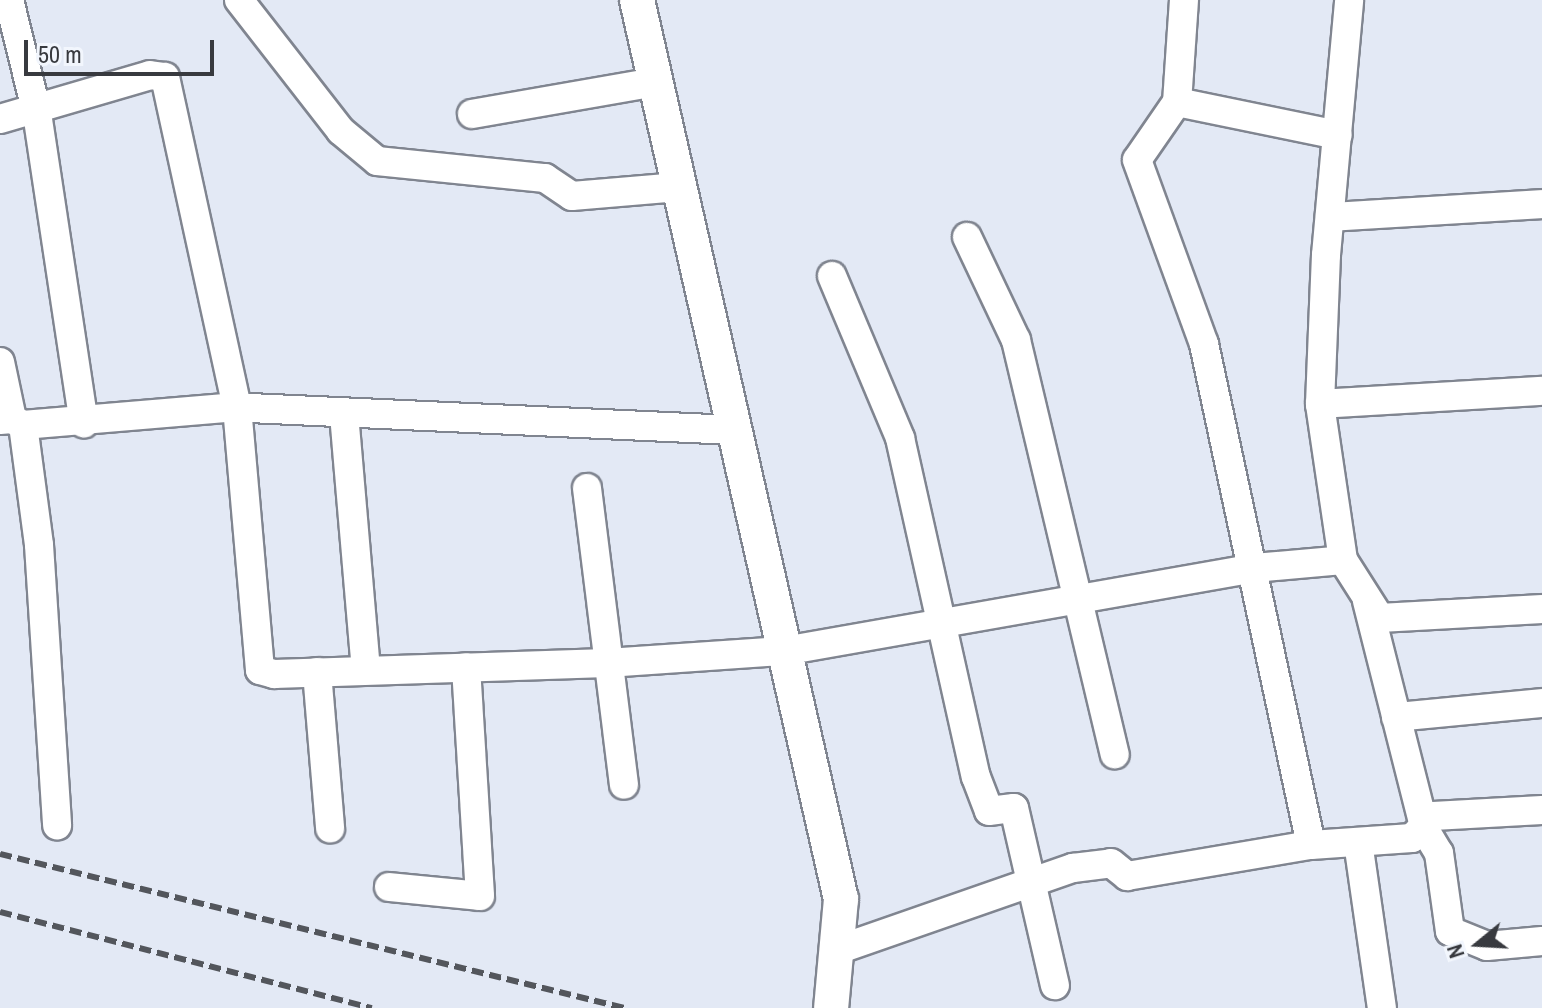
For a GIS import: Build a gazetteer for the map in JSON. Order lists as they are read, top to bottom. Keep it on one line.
{"scale_bar":"50 m","north":"left"}
